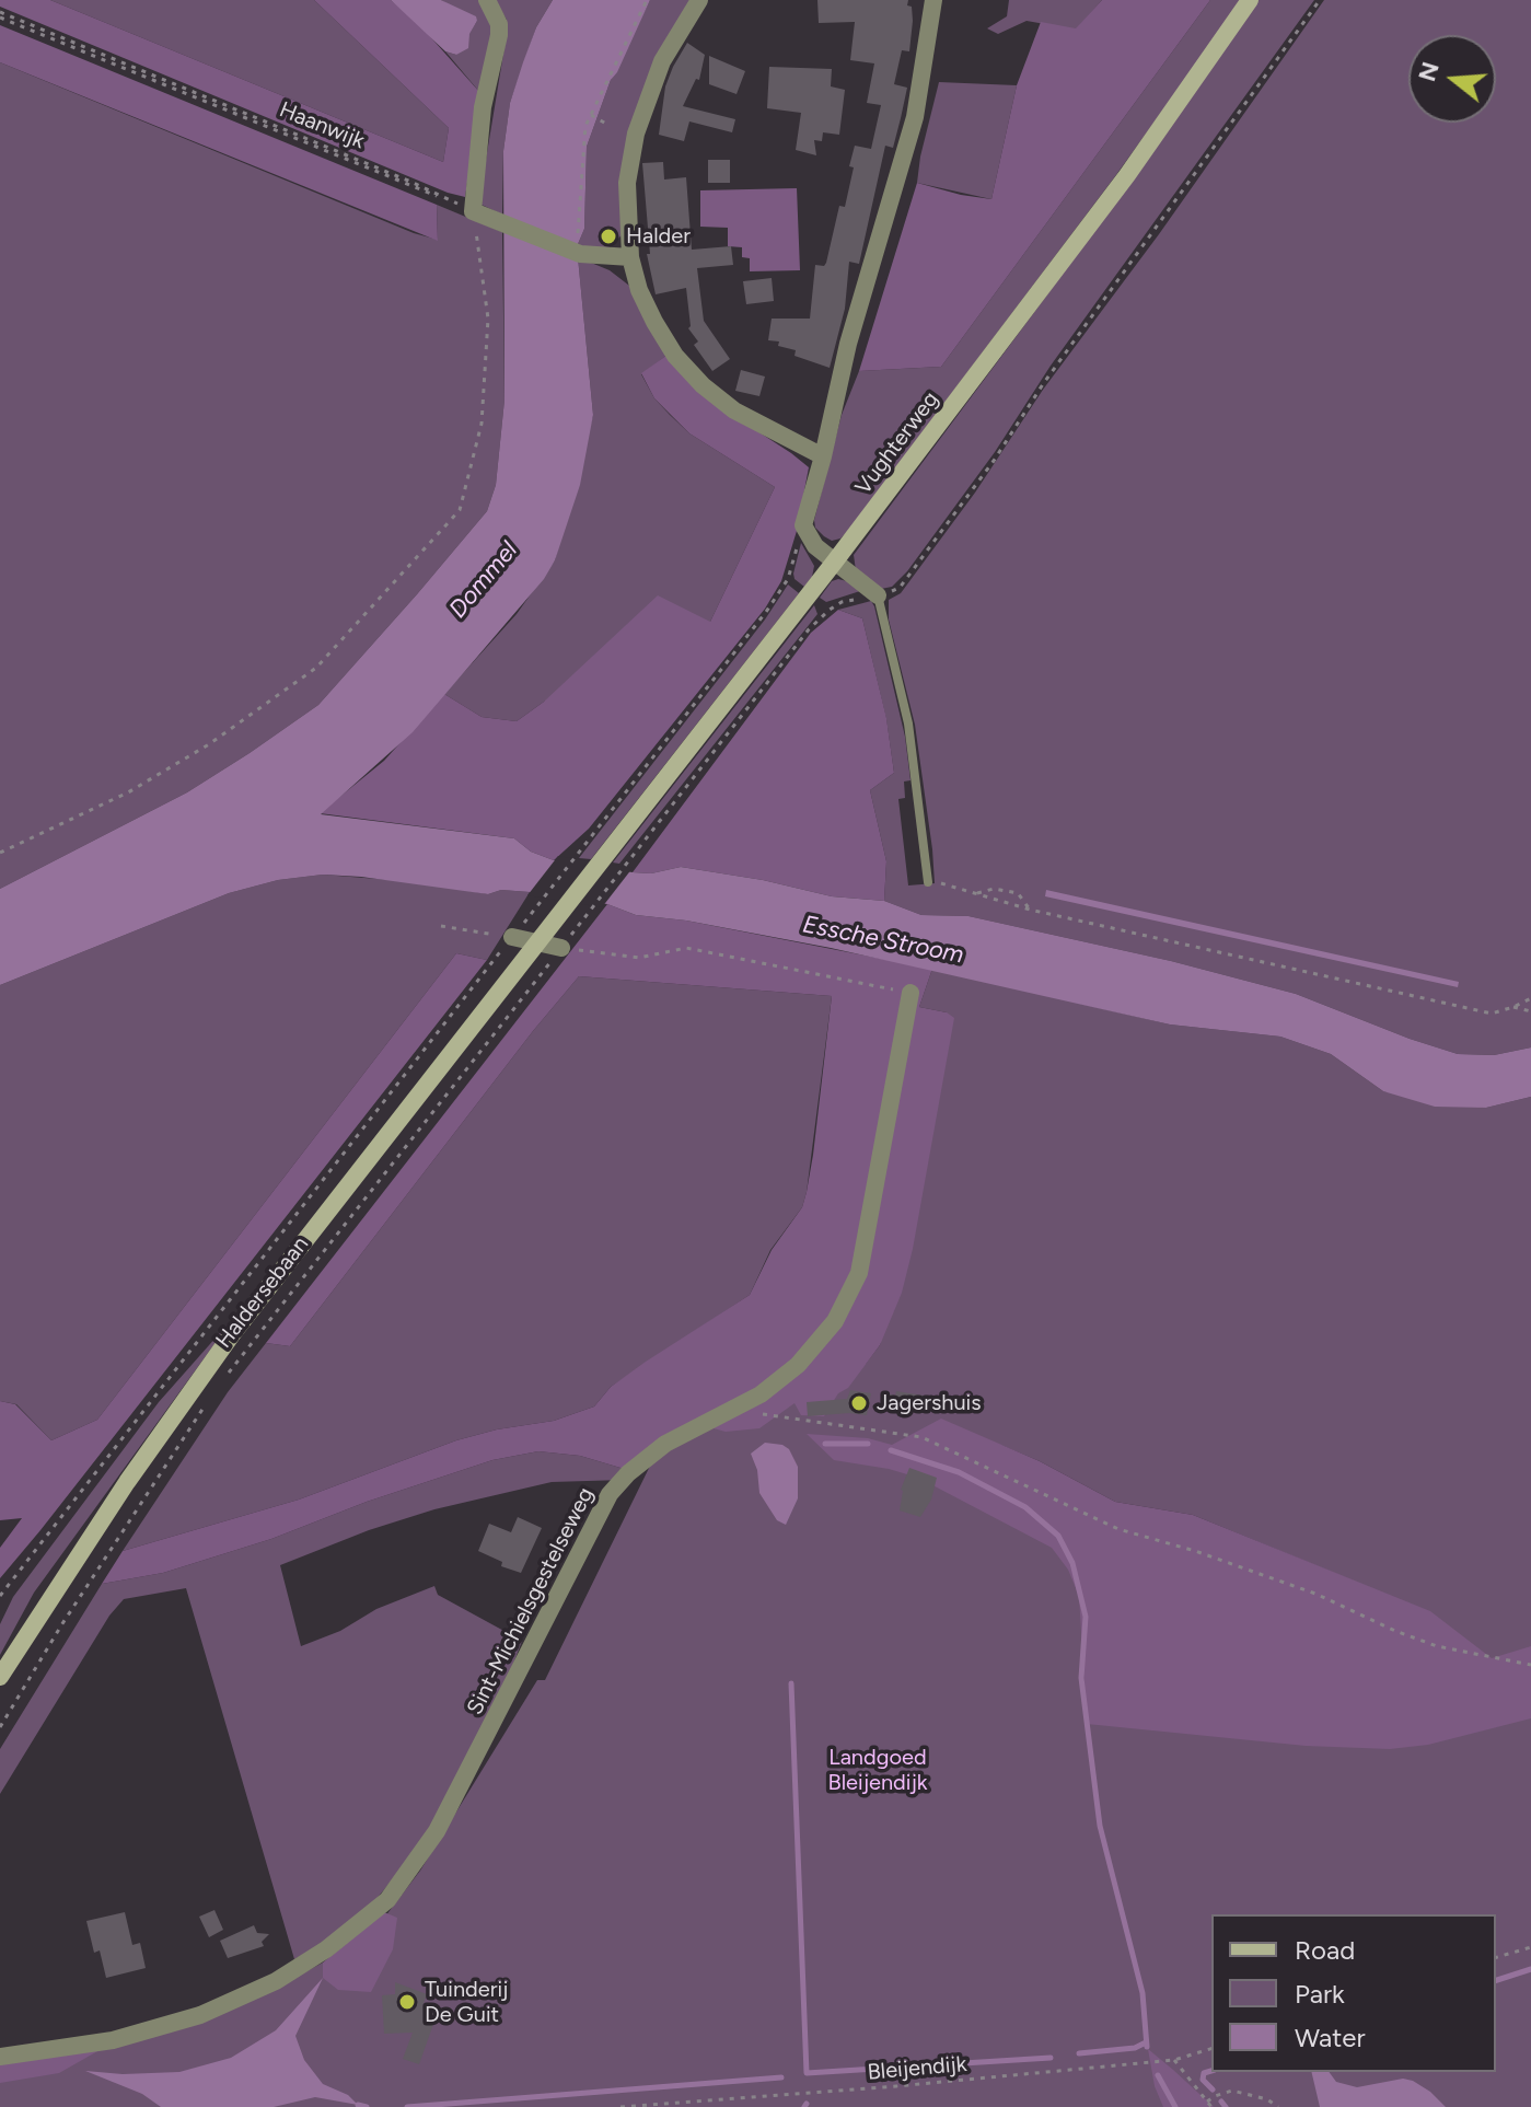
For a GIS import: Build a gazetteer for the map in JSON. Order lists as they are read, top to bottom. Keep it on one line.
{"streets":{"main road":["Vughterweg","Haldersebaan"],"street":["Sint-Michielsgestelseweg"],"path":["Haanwijk","Bleijendijk"]},"crossings":[["Vughterweg","Haldersebaan"]],"water":["Dommel","Essche Stroom"],"parks":["Landgoed Bleijendijk"],"places":["Halder","Jagershuis","Tuinderij De Guit"],"legend":["Road","Park","Water"],"north":"left"}
